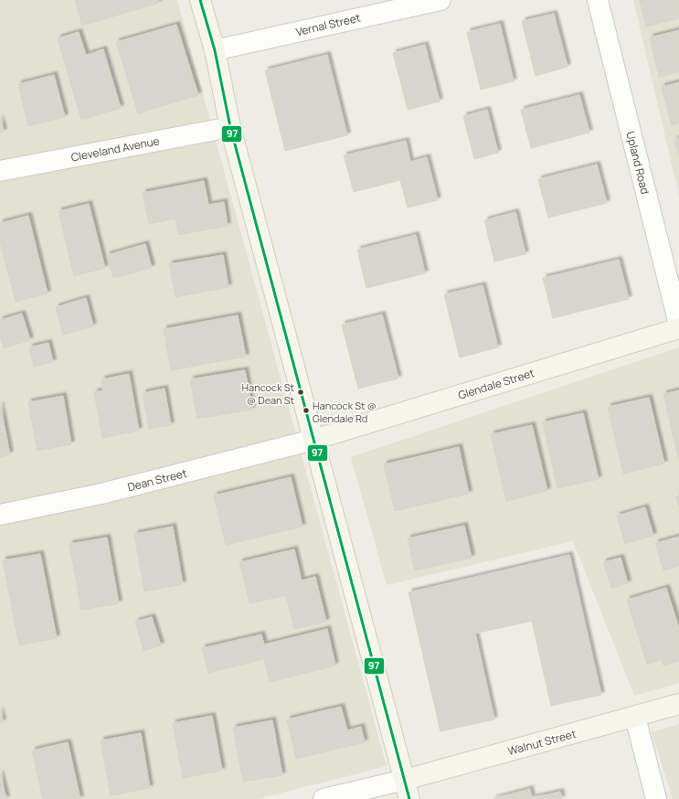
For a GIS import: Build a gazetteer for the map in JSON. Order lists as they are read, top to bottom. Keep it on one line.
{"streets":{"street":["Vernal Street","Cleveland Avenue","Upland Road","Glendale Street","Dean Street","Walnut Street"]},"crossings":[["Glendale Street","Dean Street"]],"places":["Hancock St @ Dean St","Hancock St @ Glendale Rd"],"lines":["transit line 97"]}
